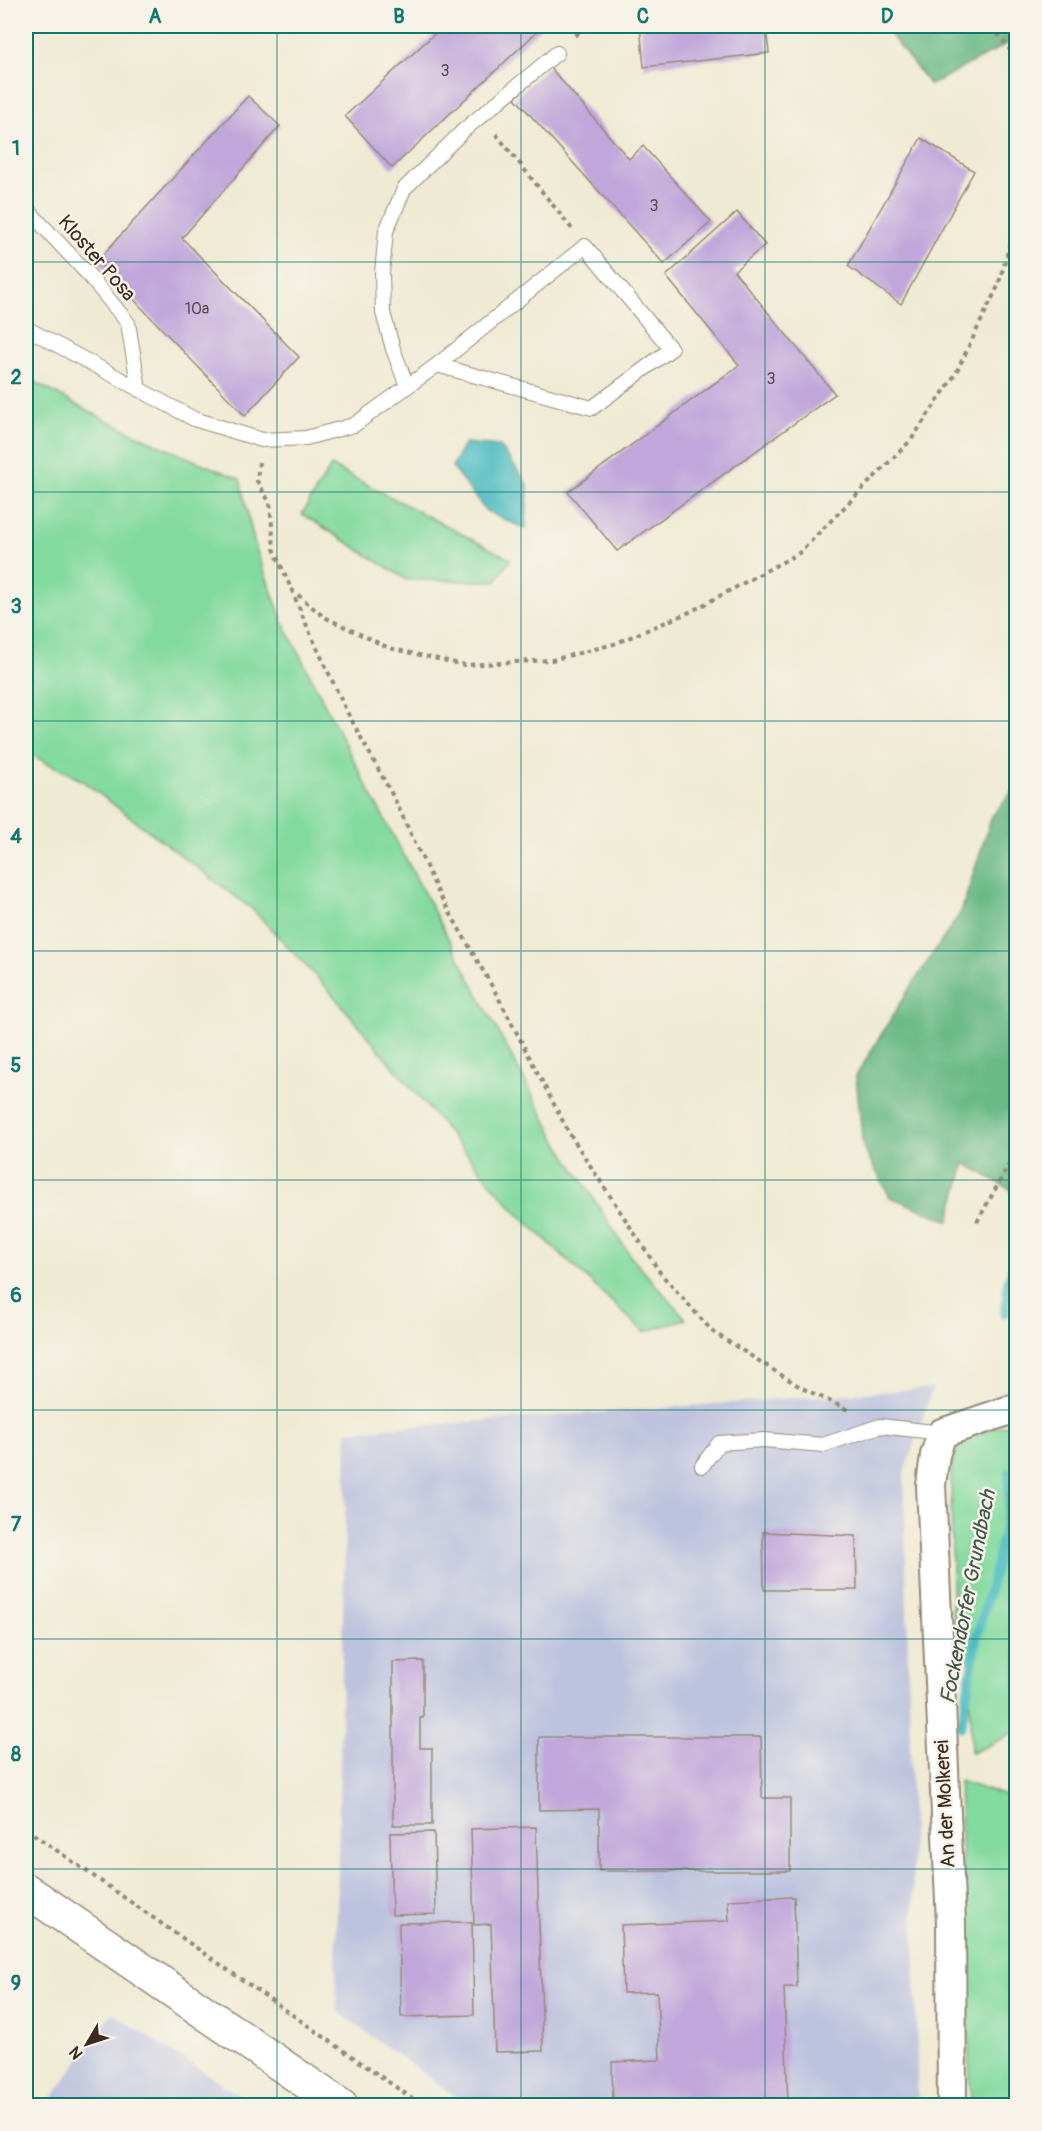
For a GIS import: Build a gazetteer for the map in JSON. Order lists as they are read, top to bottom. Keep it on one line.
{"streets":{"street":["An der Molkerei"],"lane":["Kloster Posa"]},"water":["Fockendorfer Grundbach"],"house_numbers":["3","3","10a","3"],"north":"bottom left","grid":{"columns":["A","B","C","D"],"rows":["1","2","3","4","5","6","7","8","9"]}}
